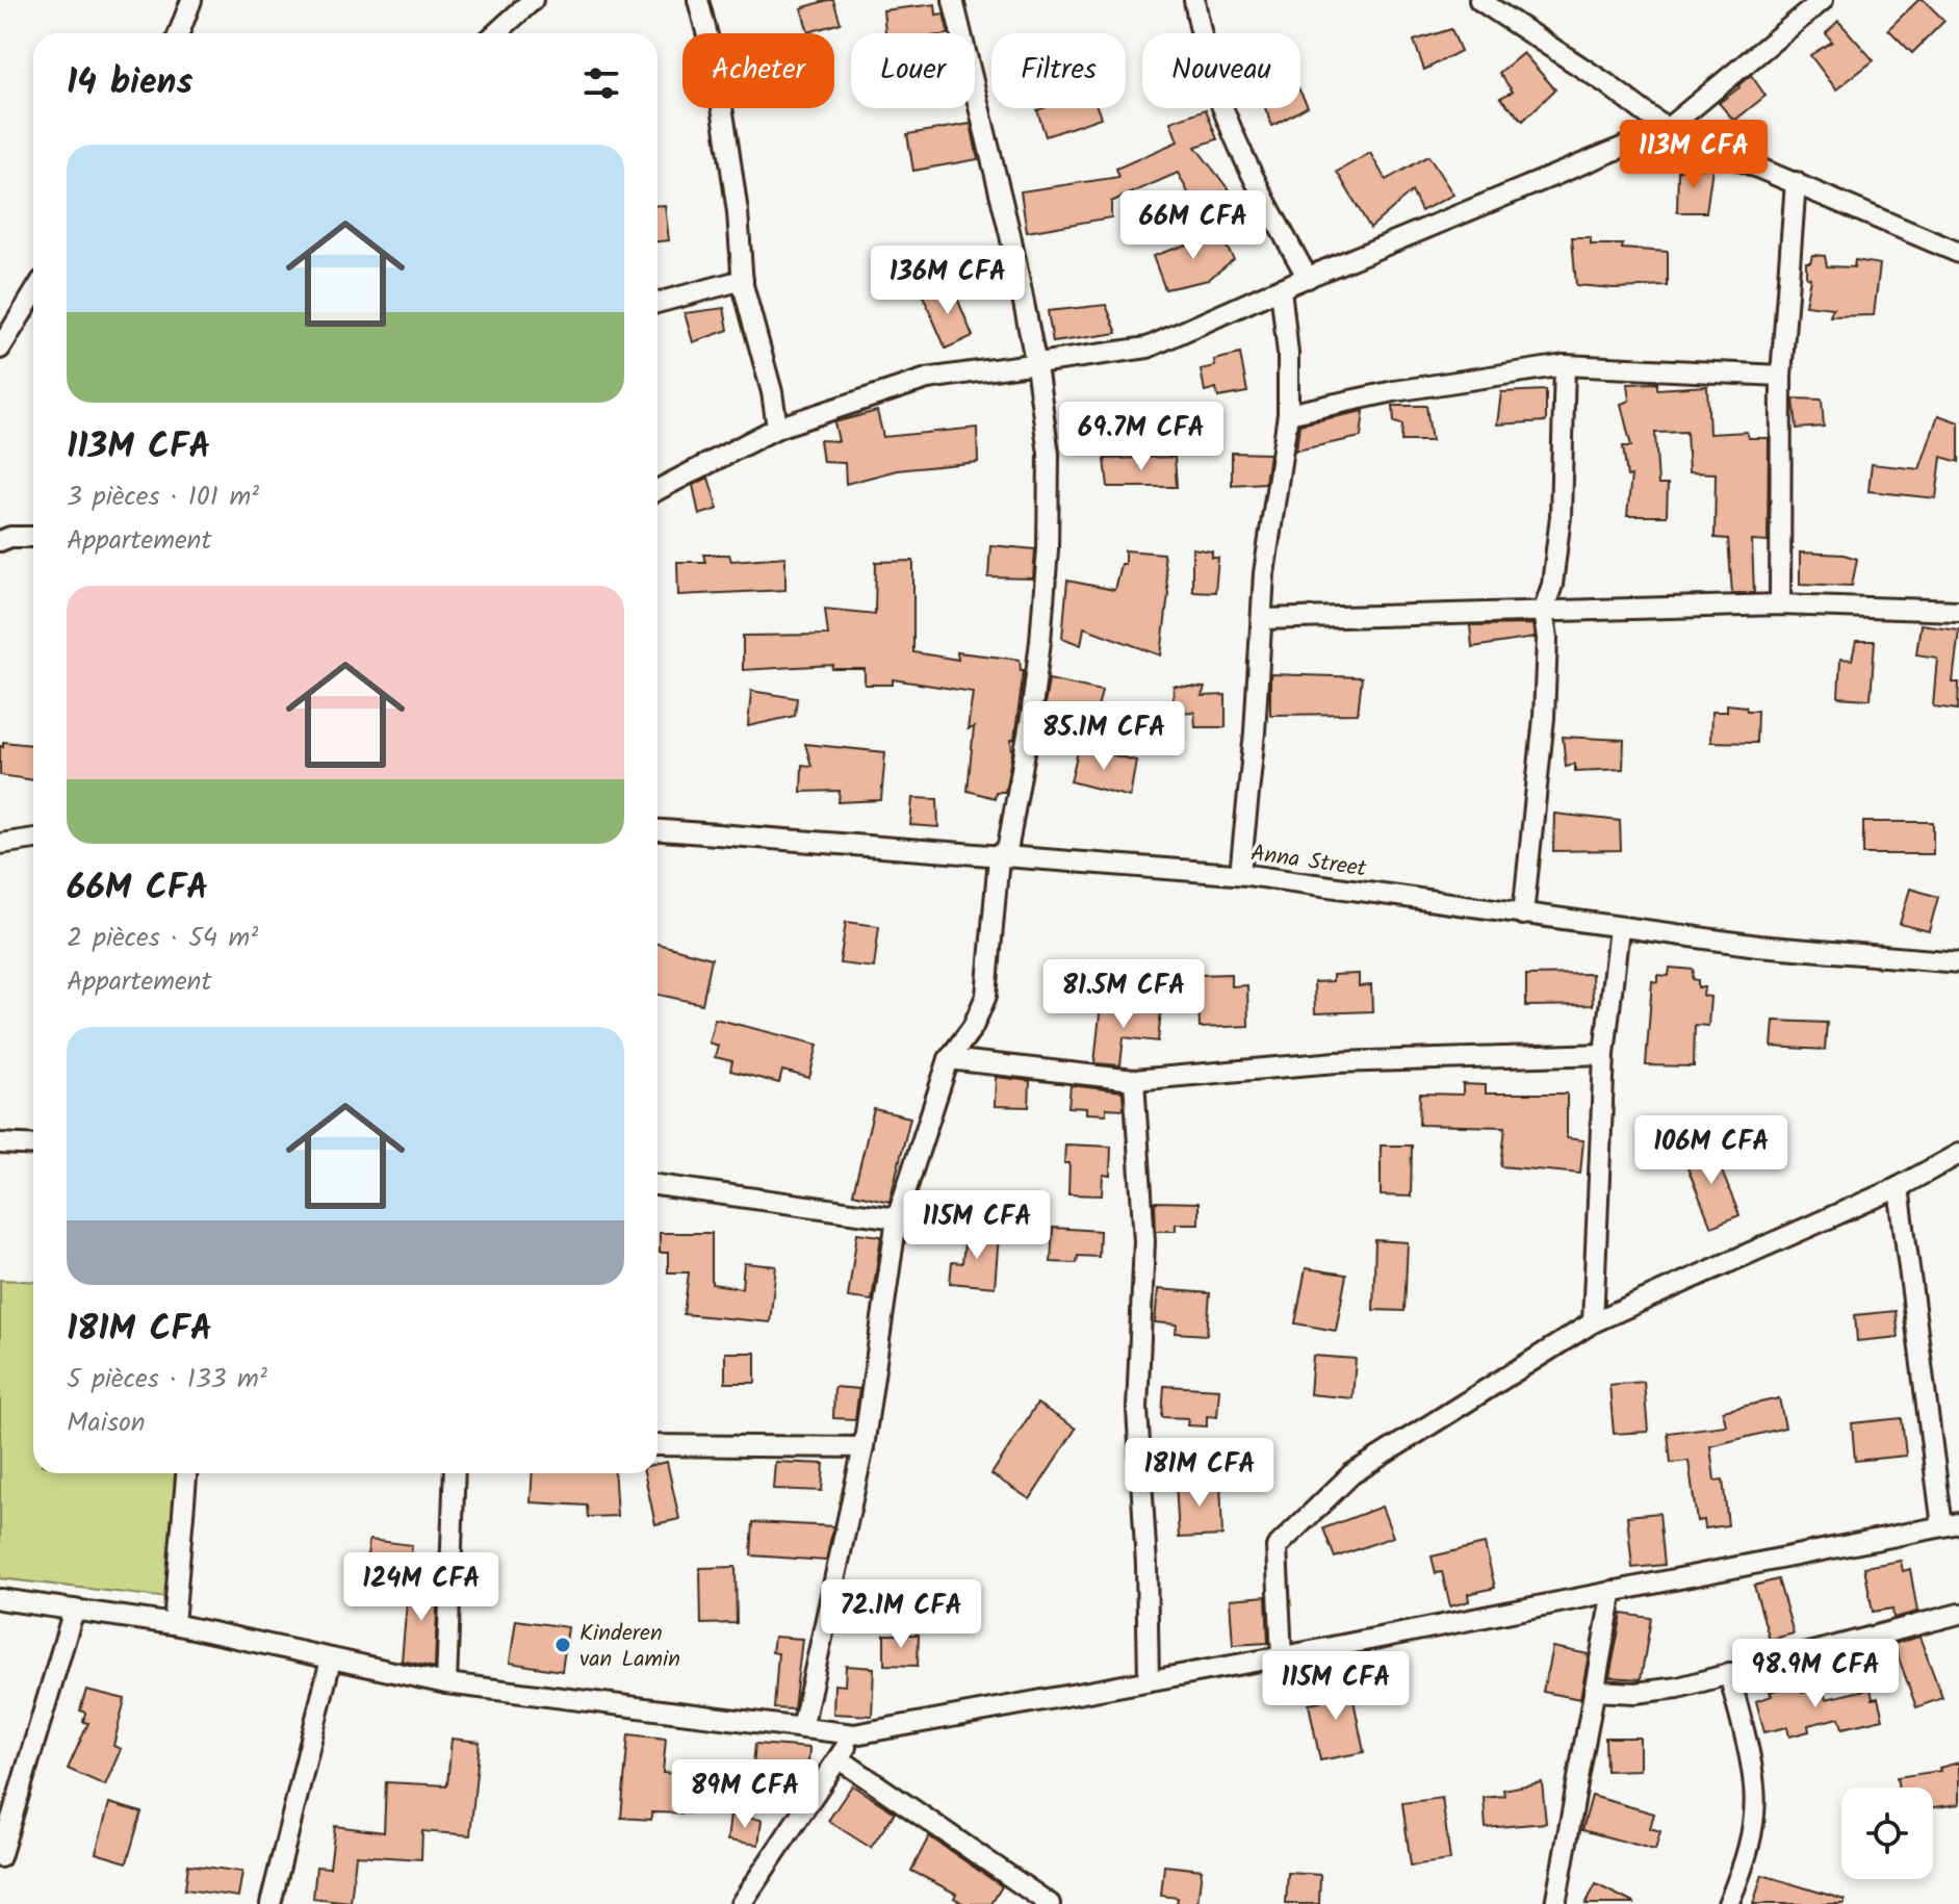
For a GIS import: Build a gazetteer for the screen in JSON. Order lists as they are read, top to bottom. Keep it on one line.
{"streets":{"street":["Anna Street"]},"places":["Kinderen van Lamin"],"page":{"chip":["Acheter","Louer","Filtres","Nouveau"],"heading":"14 biens","price":["113M CFA","66M CFA","136M CFA","69.7M CFA","85.1M CFA","81.5M CFA","106M CFA","115M CFA","181M CFA","124M CFA","72.1M CFA","98.9M CFA","115M CFA","89M CFA"],"list":[{"name":"113M CFA","note":"3 pièces · 101 m² · Appartement"},{"name":"66M CFA","note":"2 pièces · 54 m² · Appartement"},{"name":"181M CFA","note":"5 pièces · 133 m² · Maison"}]}}
